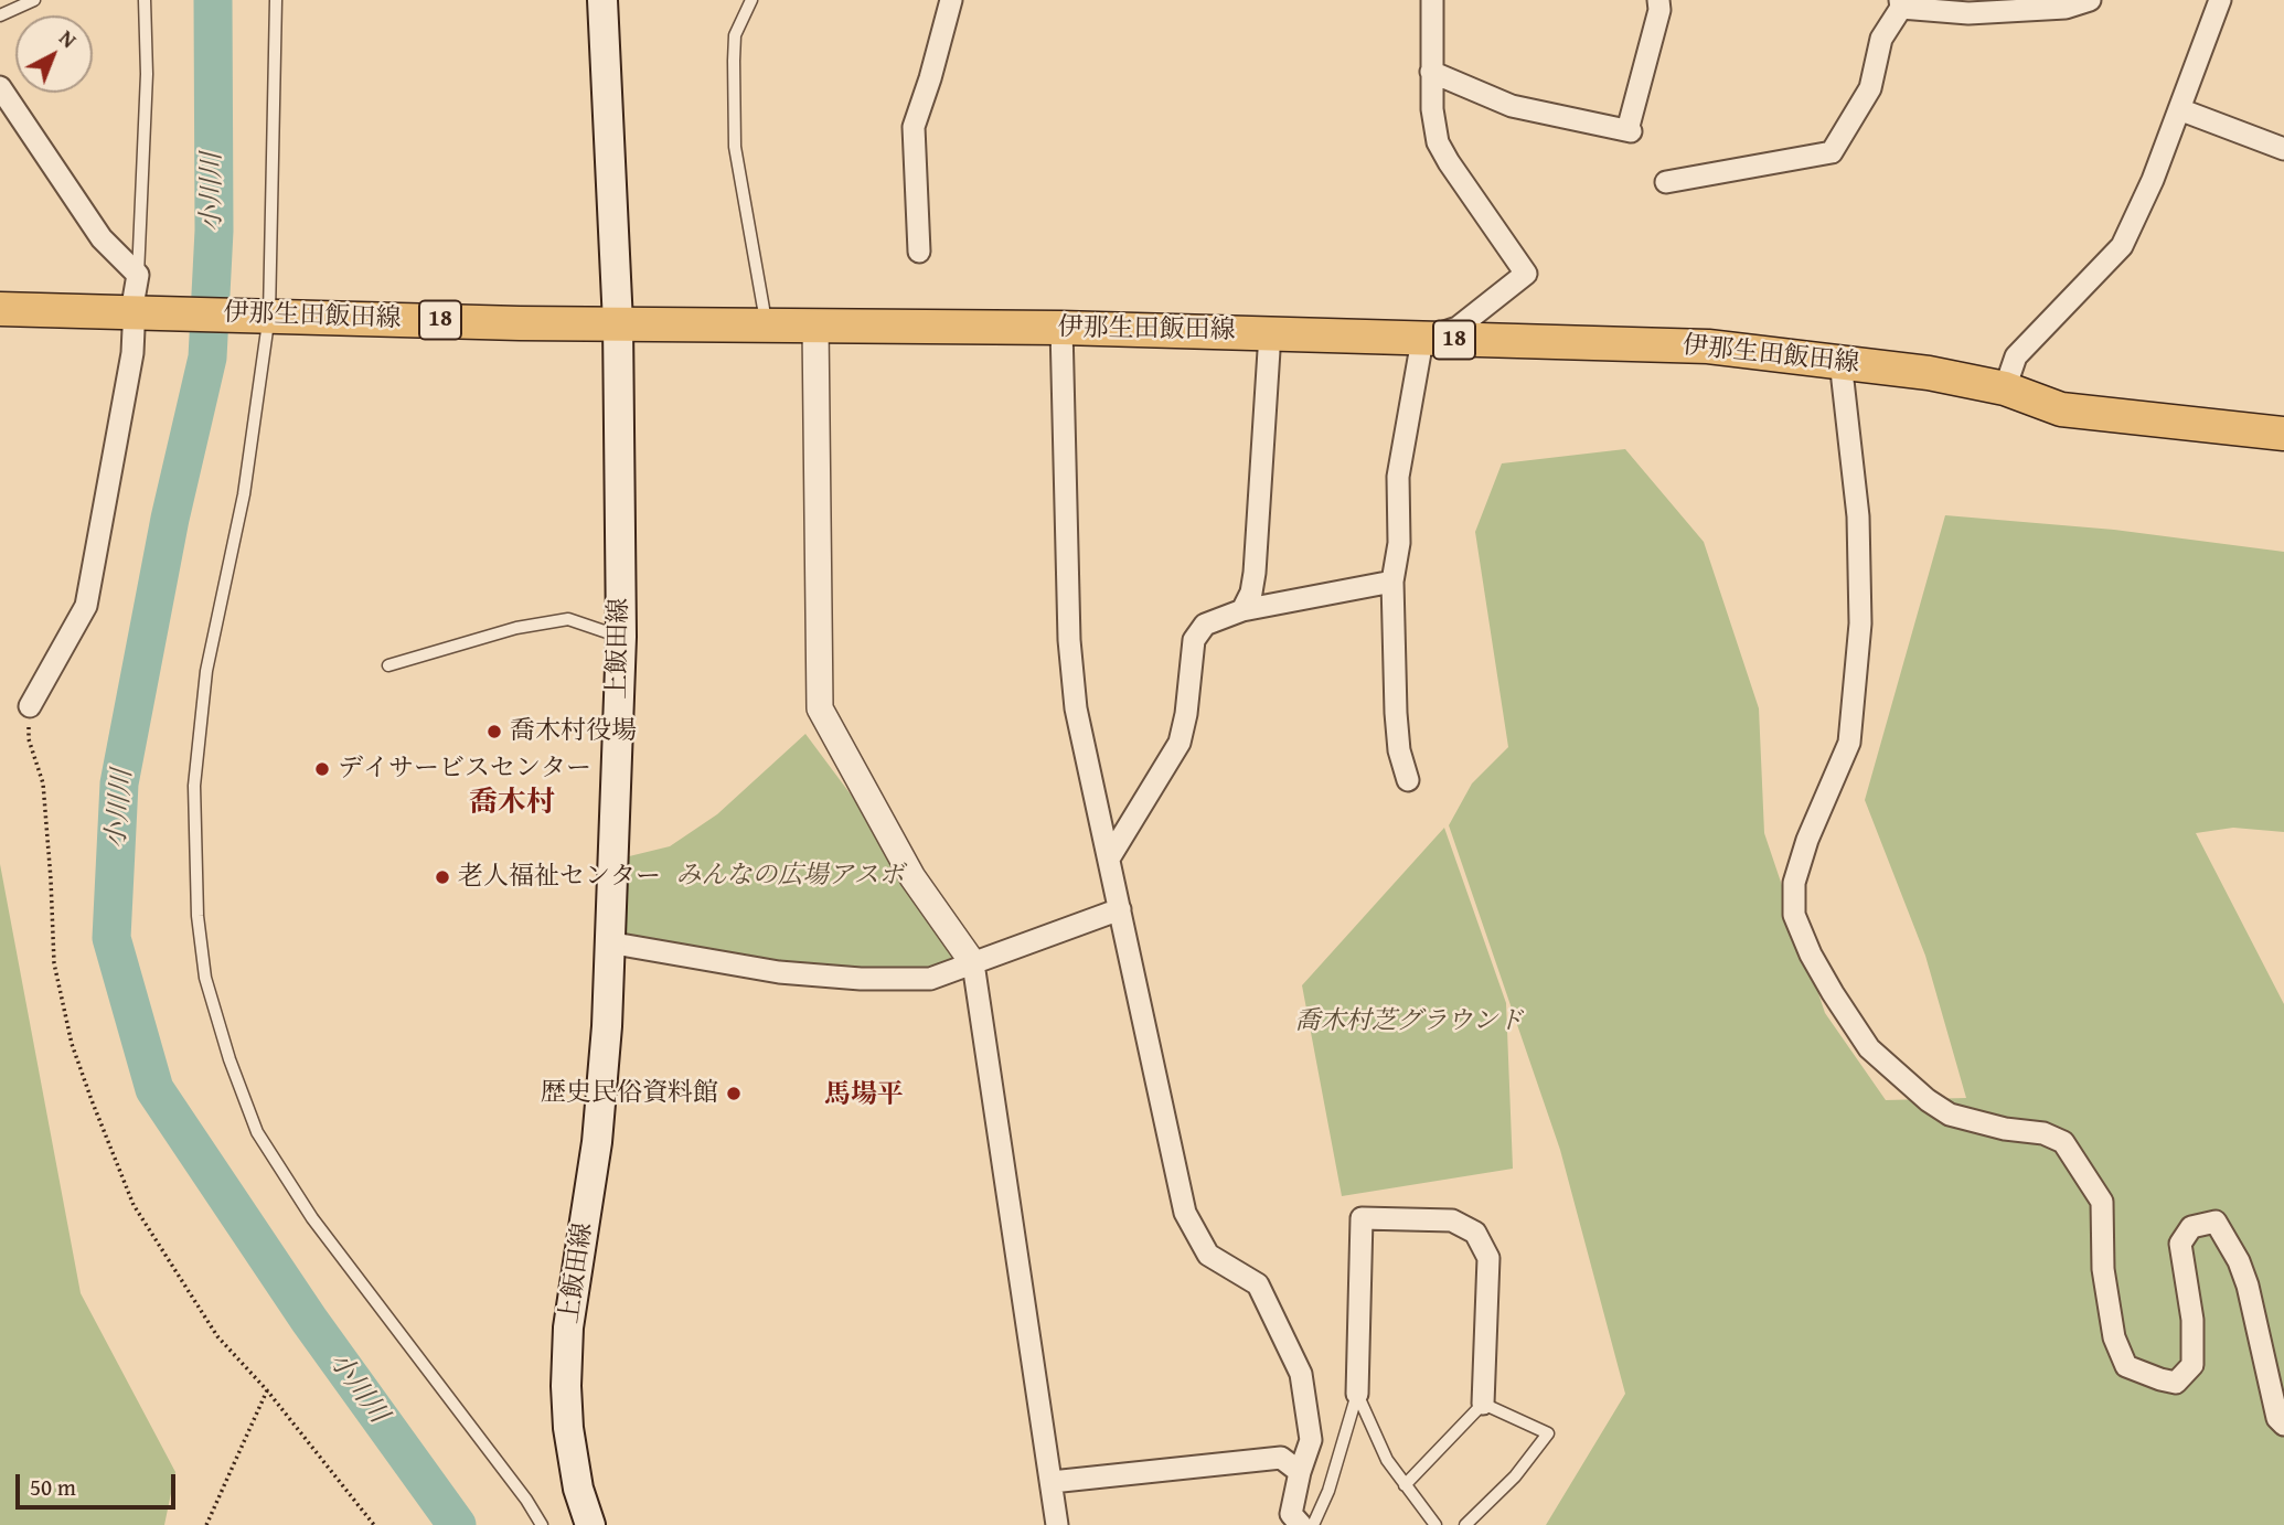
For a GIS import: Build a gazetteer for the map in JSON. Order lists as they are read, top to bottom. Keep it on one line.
{"streets":{"main road":["伊那生田飯田線","18","上飯田線"]},"crossings":[["伊那生田飯田線","上飯田線"]],"districts":["喬木村","馬場平"],"water":["小川川"],"parks":["みんなの広場アスボ","喬木村芝グラウンド"],"places":["喬木村役場","デイサービスセンター","老人福祉センター","歴史民俗資料館"],"scale_bar":"50 m","north":"top right"}
